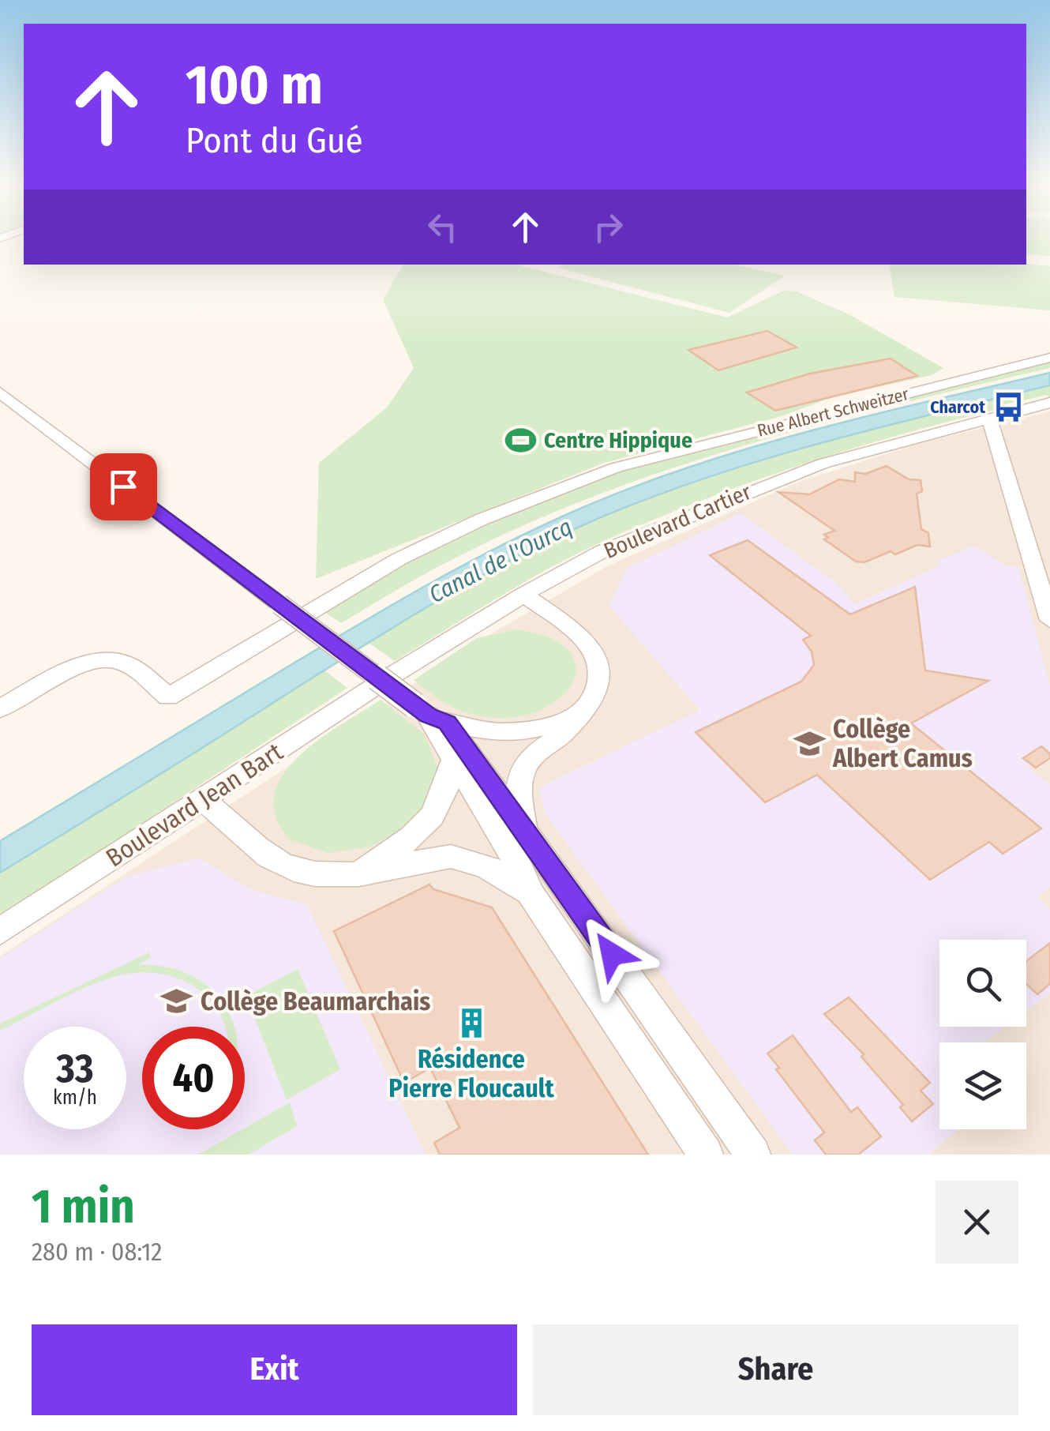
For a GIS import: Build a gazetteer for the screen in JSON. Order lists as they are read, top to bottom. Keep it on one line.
{"streets":{"street":["Rue Albert Schweitzer","Boulevard Cartier","Boulevard Jean Bart"]},"crossings":[["Boulevard Cartier","Boulevard Jean Bart"]],"water":["Canal de l'Ourcq"],"places":{"bus stop":["Charcot"],"sports":["Centre Hippique"],"school or university":["Collège Albert Camus","Collège Beaumarchais"],"building":["Résidence Pierre Floucault"]},"page":{"turn":["100 m","Pont du Gué"],"speed":"33 km/h","limit":"40","heading":["1 min","280 m · 08:12"],"buttons":["Exit","Share"]}}
